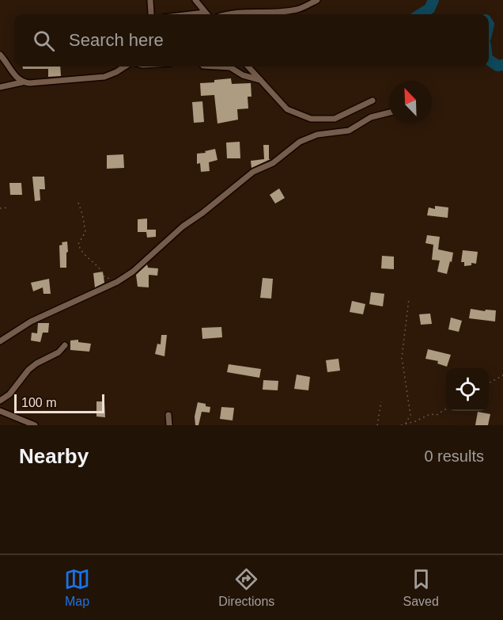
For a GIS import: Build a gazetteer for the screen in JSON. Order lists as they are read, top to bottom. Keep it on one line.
{"scale_bar":"100 m","north":"top left","page":{"search":"Search here","scale":"100 m","heading":["Nearby","0 results"],"nav":["Map","Directions","Saved"]}}
